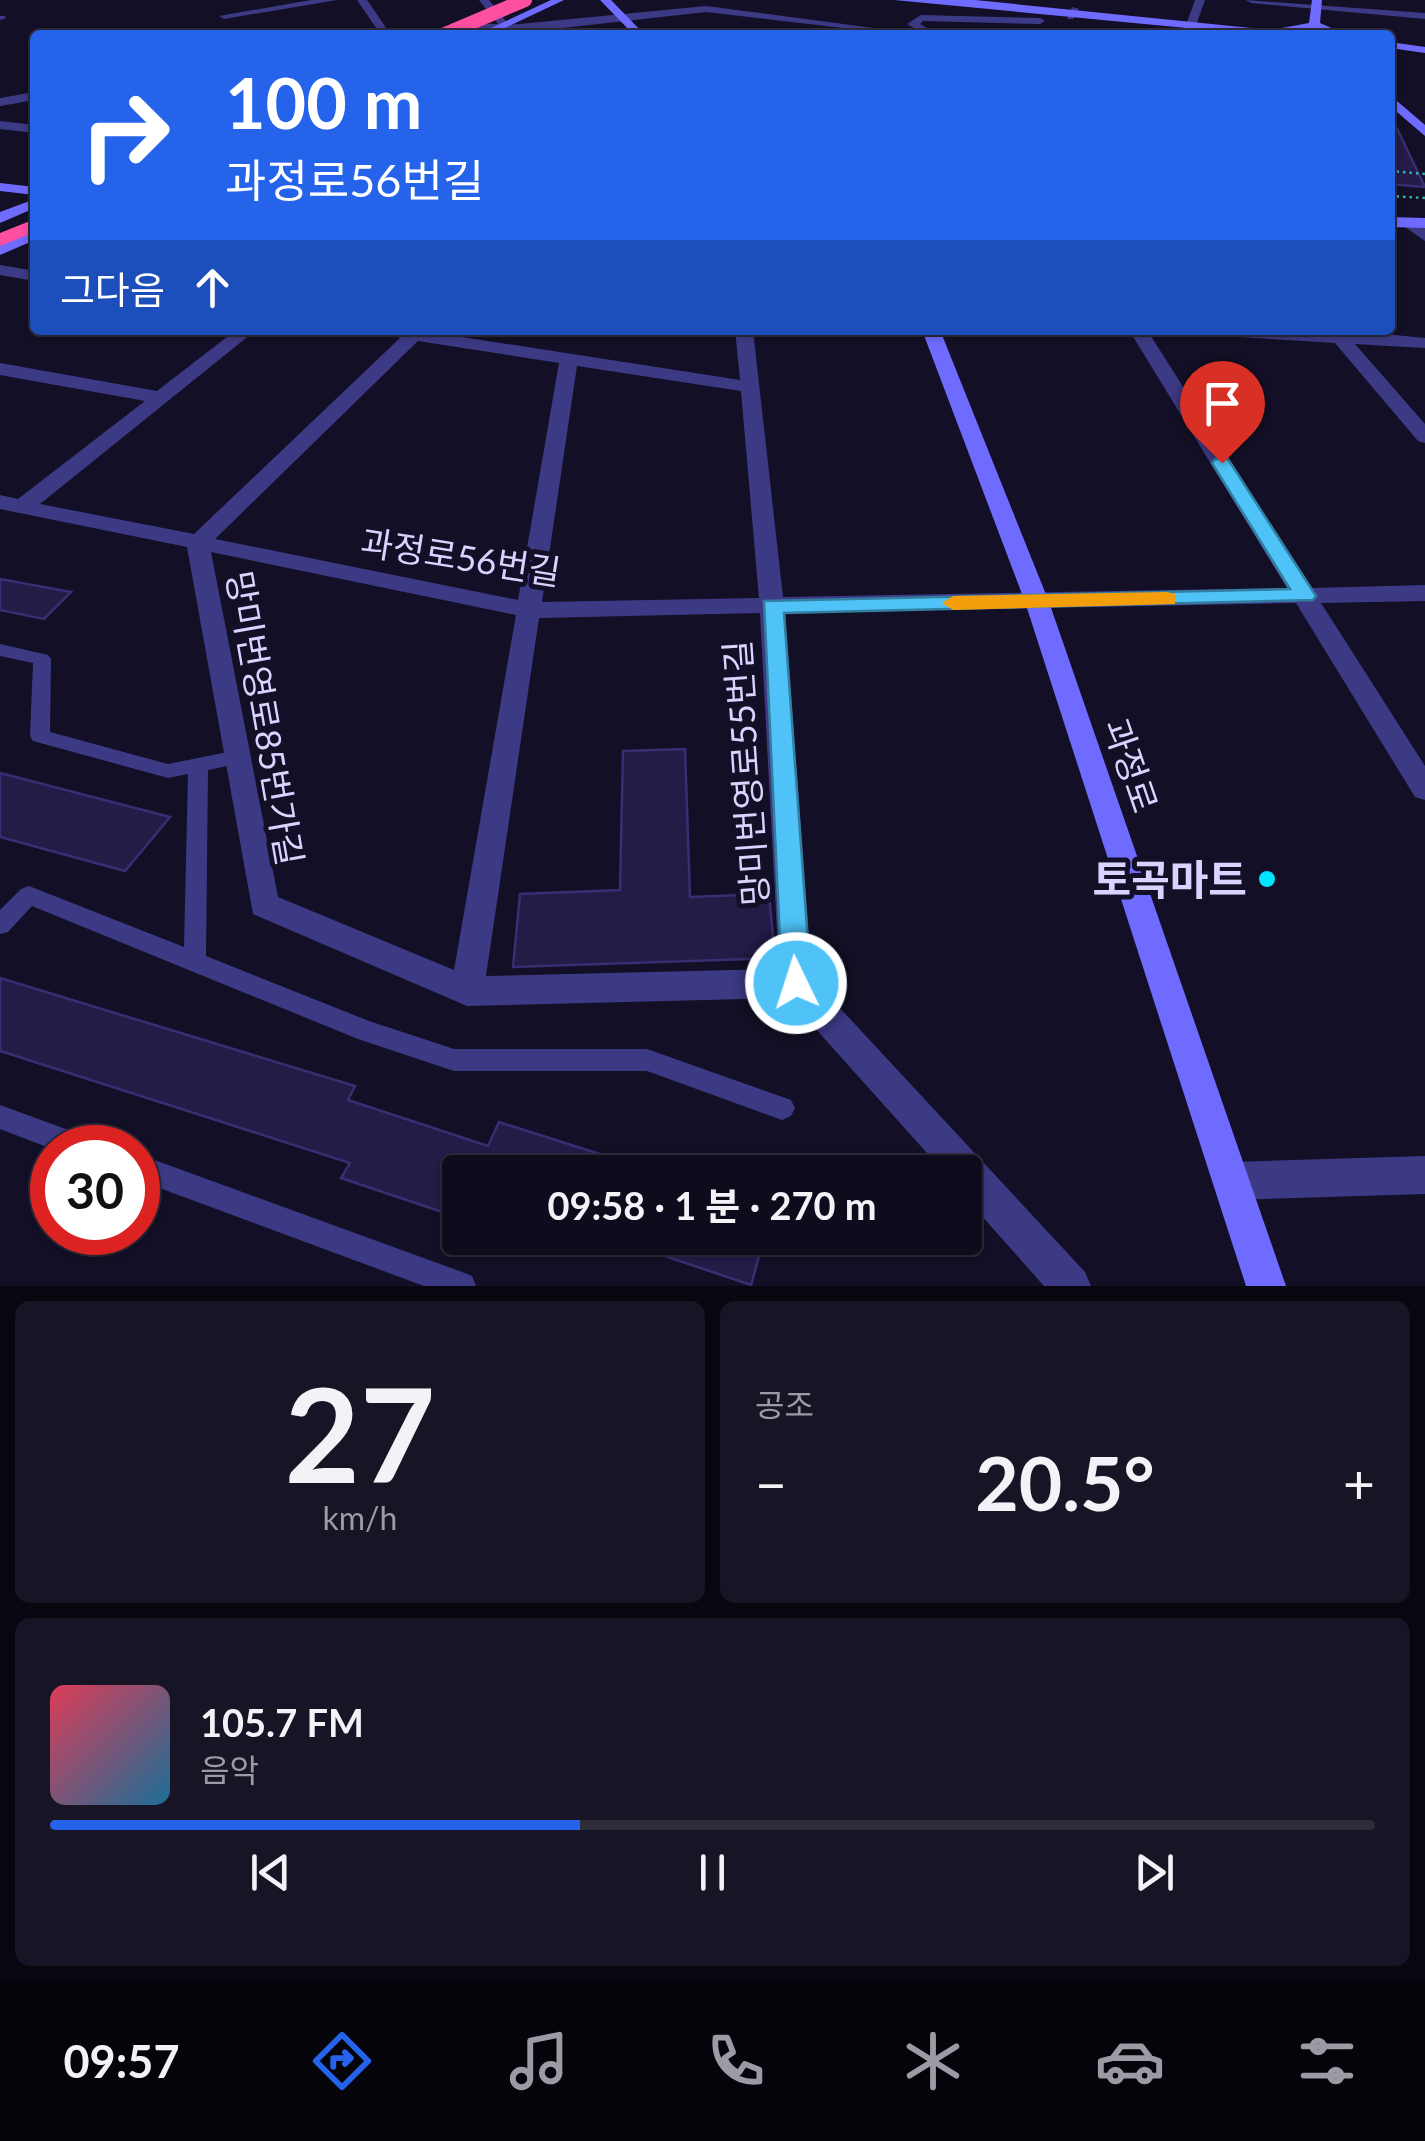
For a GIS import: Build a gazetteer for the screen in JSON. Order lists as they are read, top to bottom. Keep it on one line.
{"streets":{"main road":["과정로"],"street":["과정로56번길","망미번영로85번가길","망미번영로55번길"]},"crossings":[["과정로56번길","망미번영로85번가길"],["과정로56번길","과정로"],["과정로56번길","망미번영로55번길"]],"places":["토곡마트"],"page":{"turn":["100 m","과정로56번길"],"then":"그다음","limit":"30","trip":"09:58 · 1 분 · 270 m","tile":[["27","km/h"],"공조"],"heat":["−","20.5°","+"],"song":["105.7 FM","음악"],"tabs":"09:57"}}
